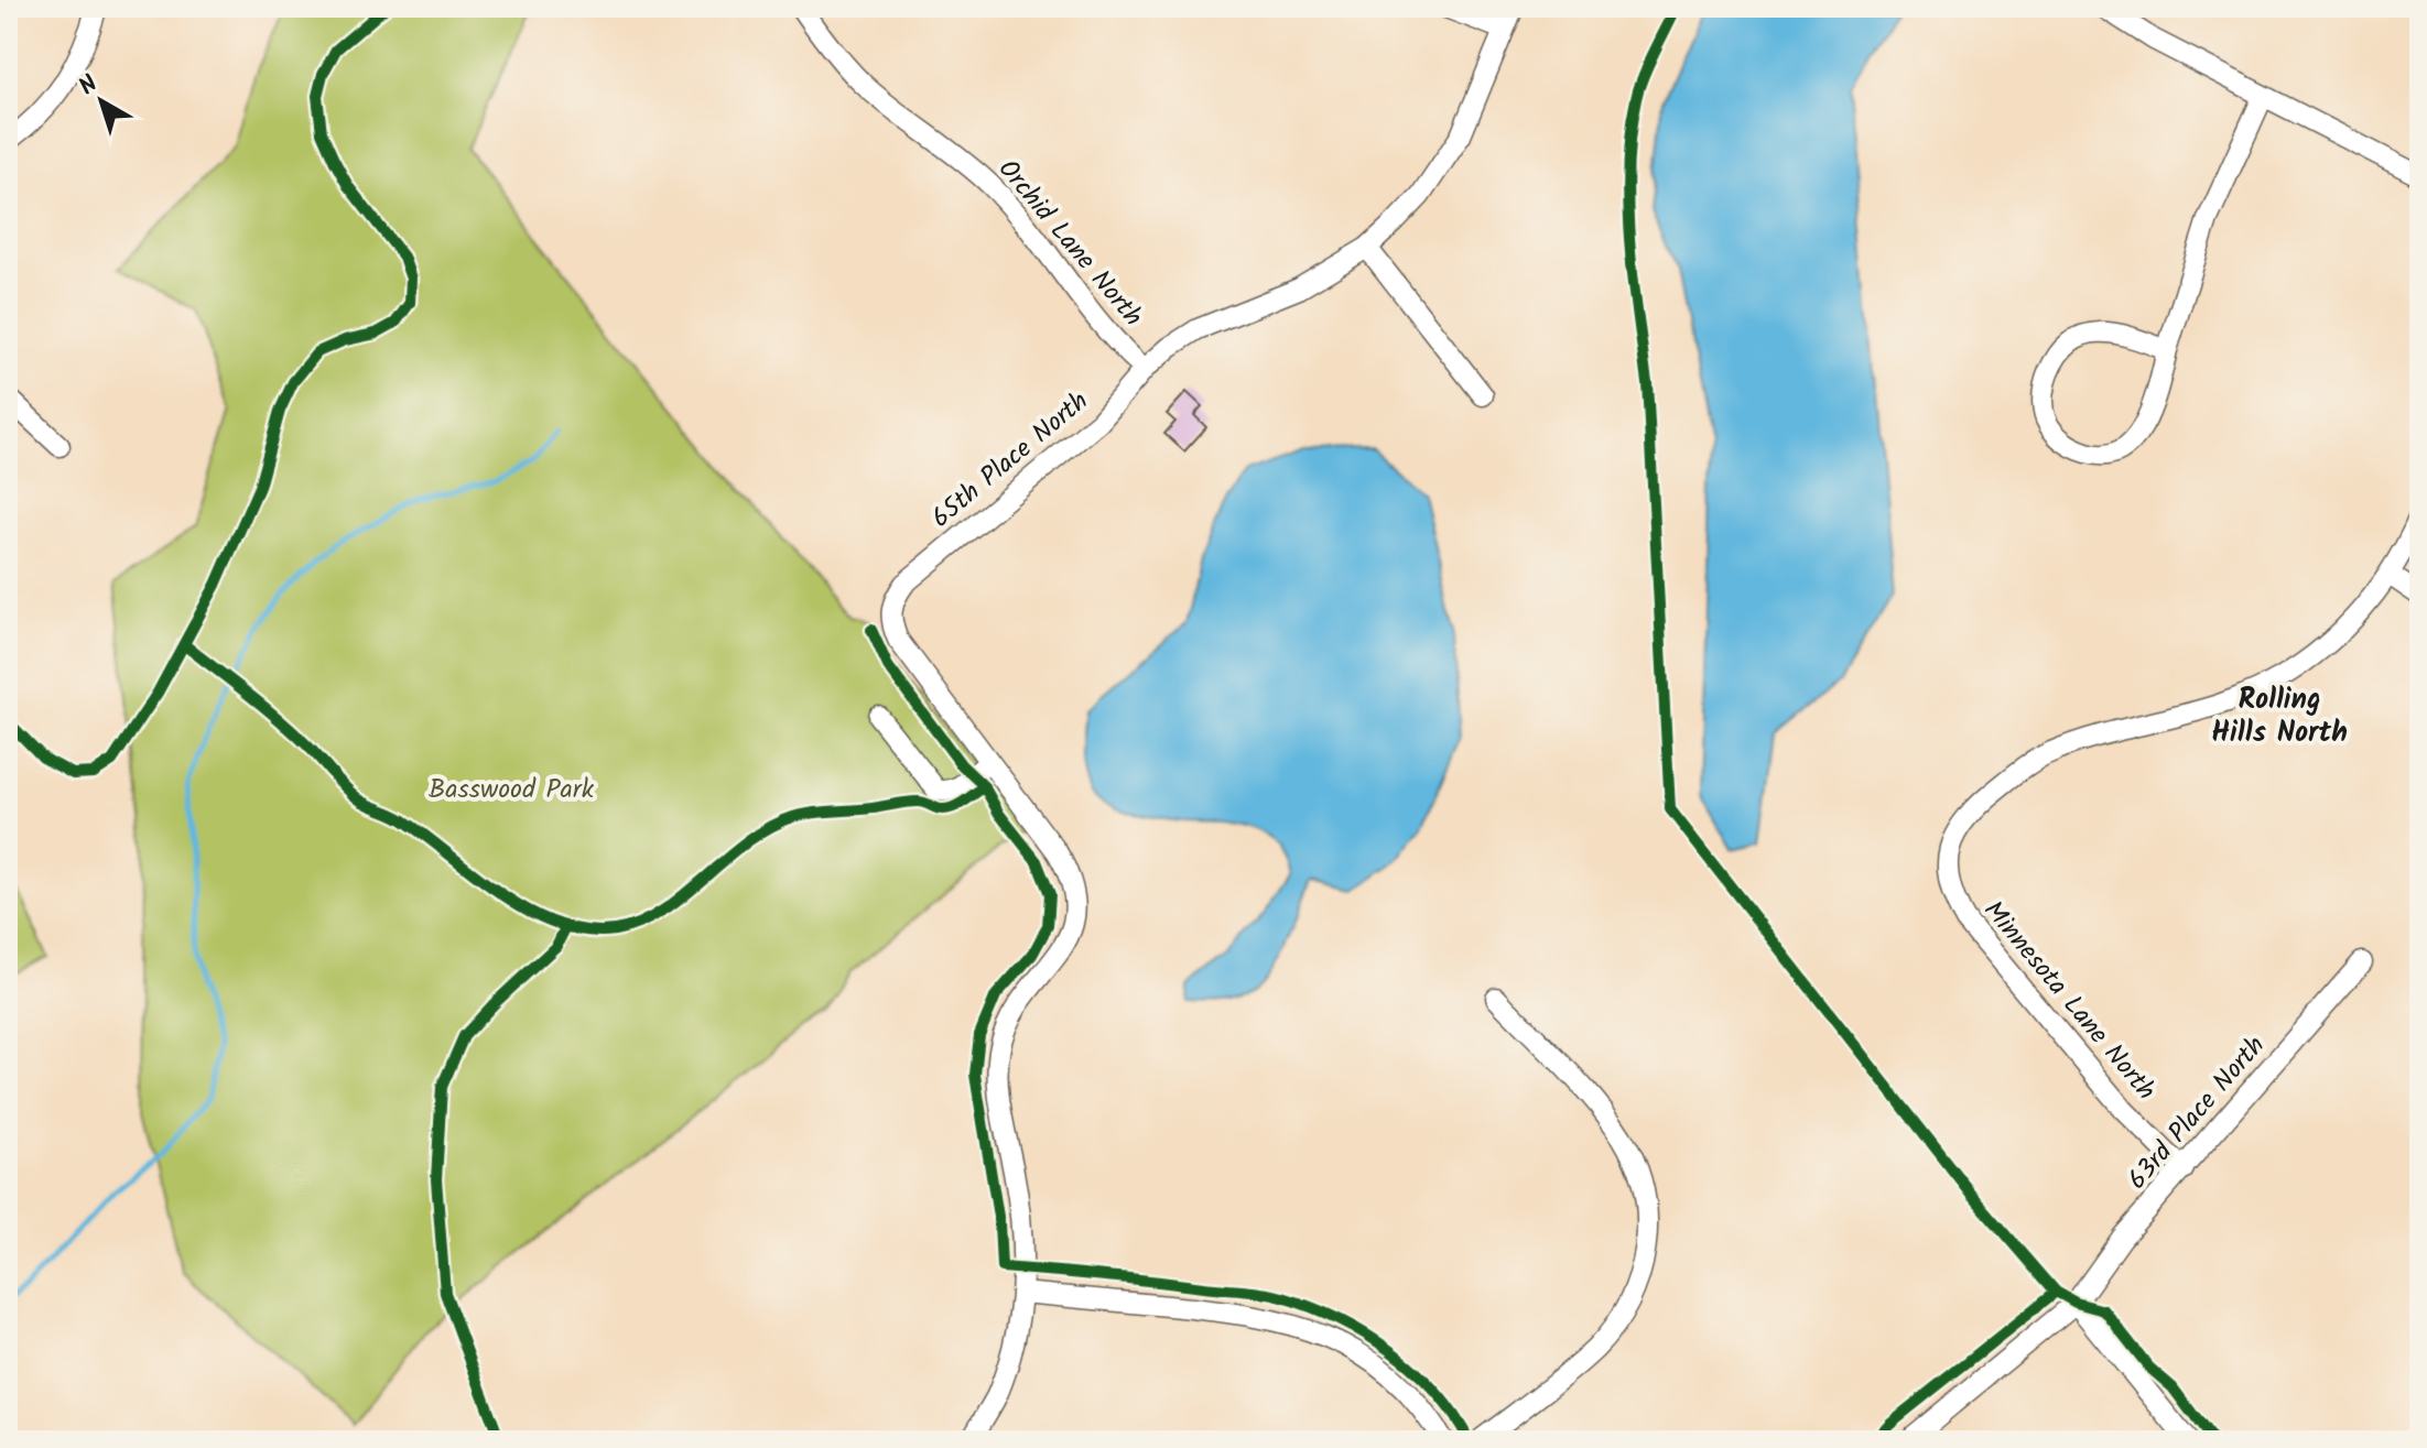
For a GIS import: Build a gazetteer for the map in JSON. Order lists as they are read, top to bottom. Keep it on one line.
{"streets":{"street":["Orchid Lane North","65th Place North","Minnesota Lane North","63rd Place North"]},"crossings":[["Orchid Lane North","65th Place North"],["Minnesota Lane North","63rd Place North"]],"districts":["Rolling Hills North"],"parks":["Basswood Park"],"north":"top left"}
